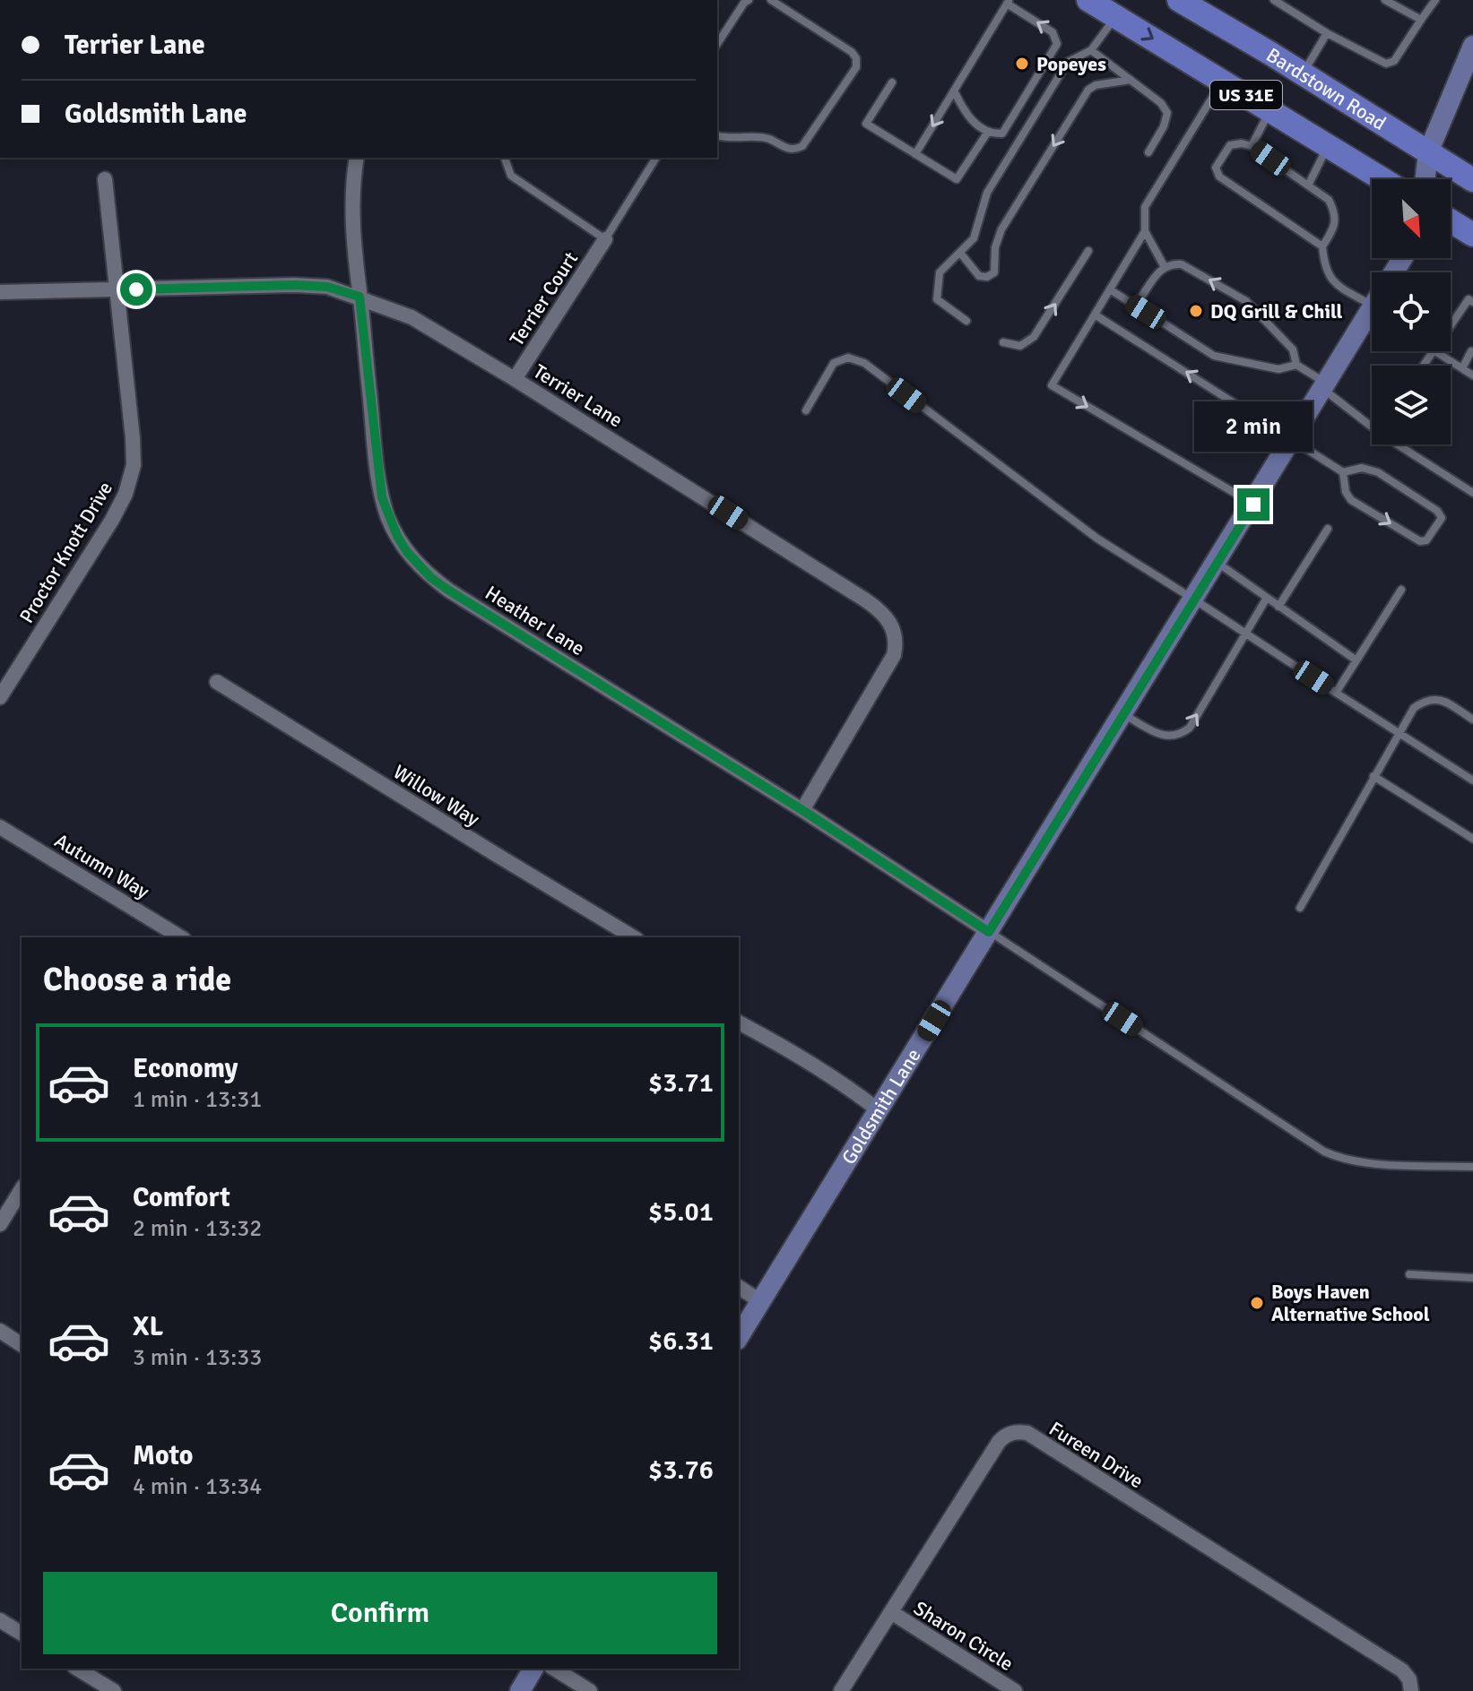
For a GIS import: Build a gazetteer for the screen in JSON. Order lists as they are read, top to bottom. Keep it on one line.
{"streets":{"main road":["Bardstown Road","US 31E"],"street":["Terrier Court","Terrier Lane","Proctor Knott Drive","Heather Lane","Willow Way","Autumn Way","Goldsmith Lane","Fureen Drive","Sharon Circle"]},"crossings":[["Terrier Court","Terrier Lane"],["Terrier Lane","Proctor Knott Drive"],["Terrier Lane","Heather Lane"],["Heather Lane","Goldsmith Lane"],["Fureen Drive","Sharon Circle"]],"places":["Popeyes","DQ Grill & Chill","Boys Haven Alternative School"],"north":"bottom right","page":{"banner":["Terrier Lane","Goldsmith Lane"],"bubble":"2 min","heading":"Choose a ride","list":[{"name":"Economy","note":"1 min · 13:31","value":"$3.71"},{"name":"Comfort","note":"2 min · 13:32","value":"$5.01"},{"name":"XL","note":"3 min · 13:33","value":"$6.31"},{"name":"Moto","note":"4 min · 13:34","value":"$3.76"}],"buttons":"Confirm"}}
